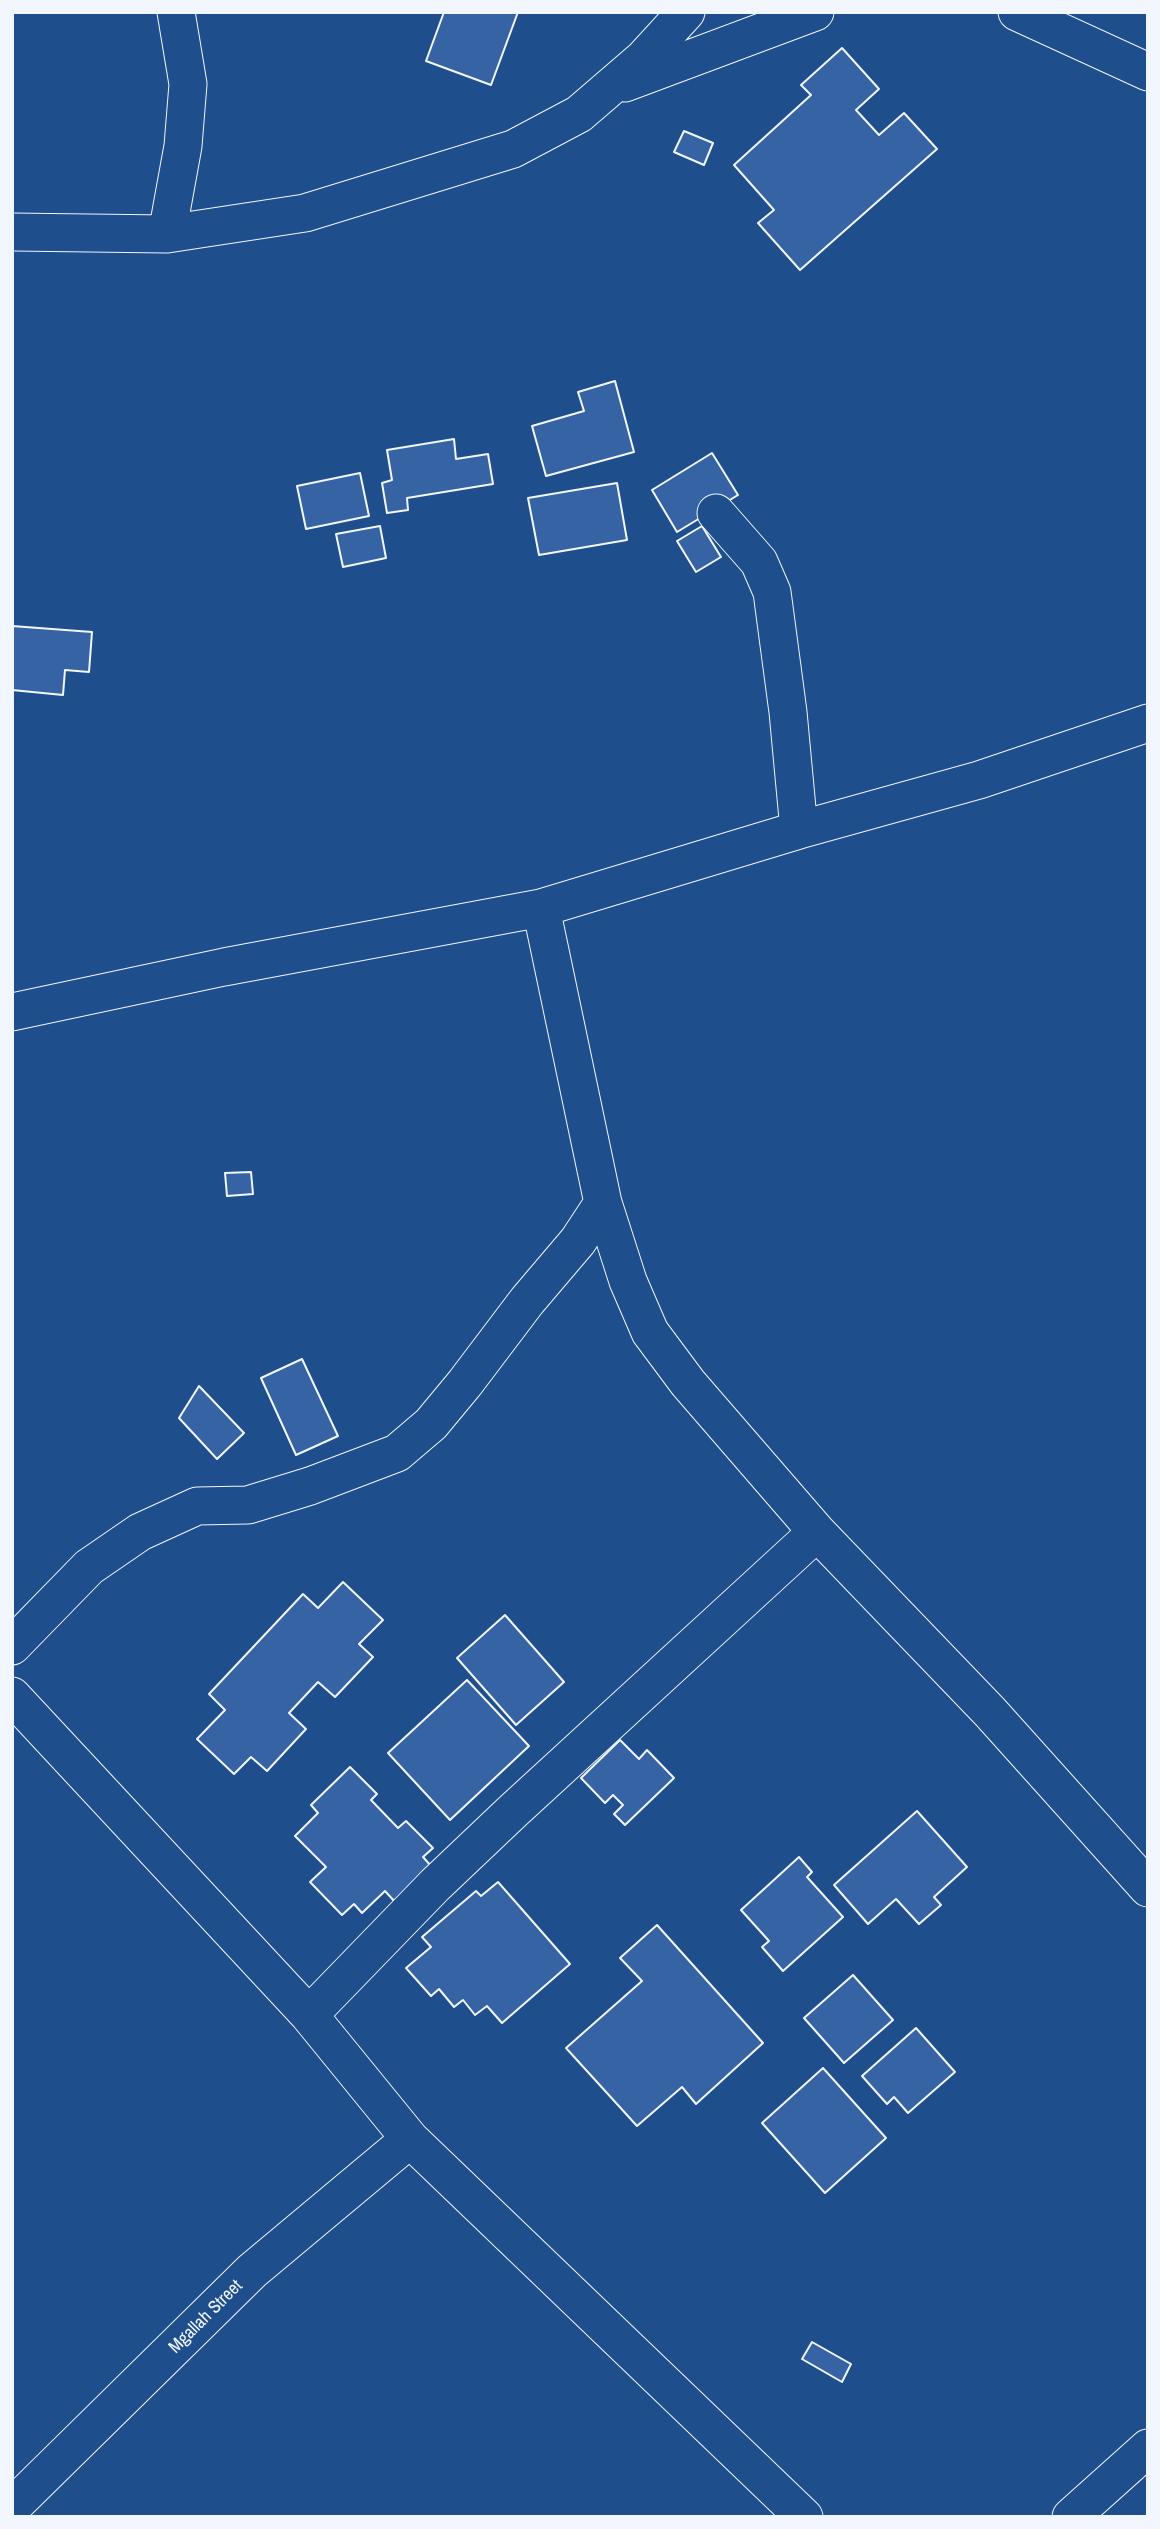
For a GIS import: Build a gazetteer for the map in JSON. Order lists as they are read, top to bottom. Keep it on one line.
{"streets":{"street":["Mgallah Street"]}}
